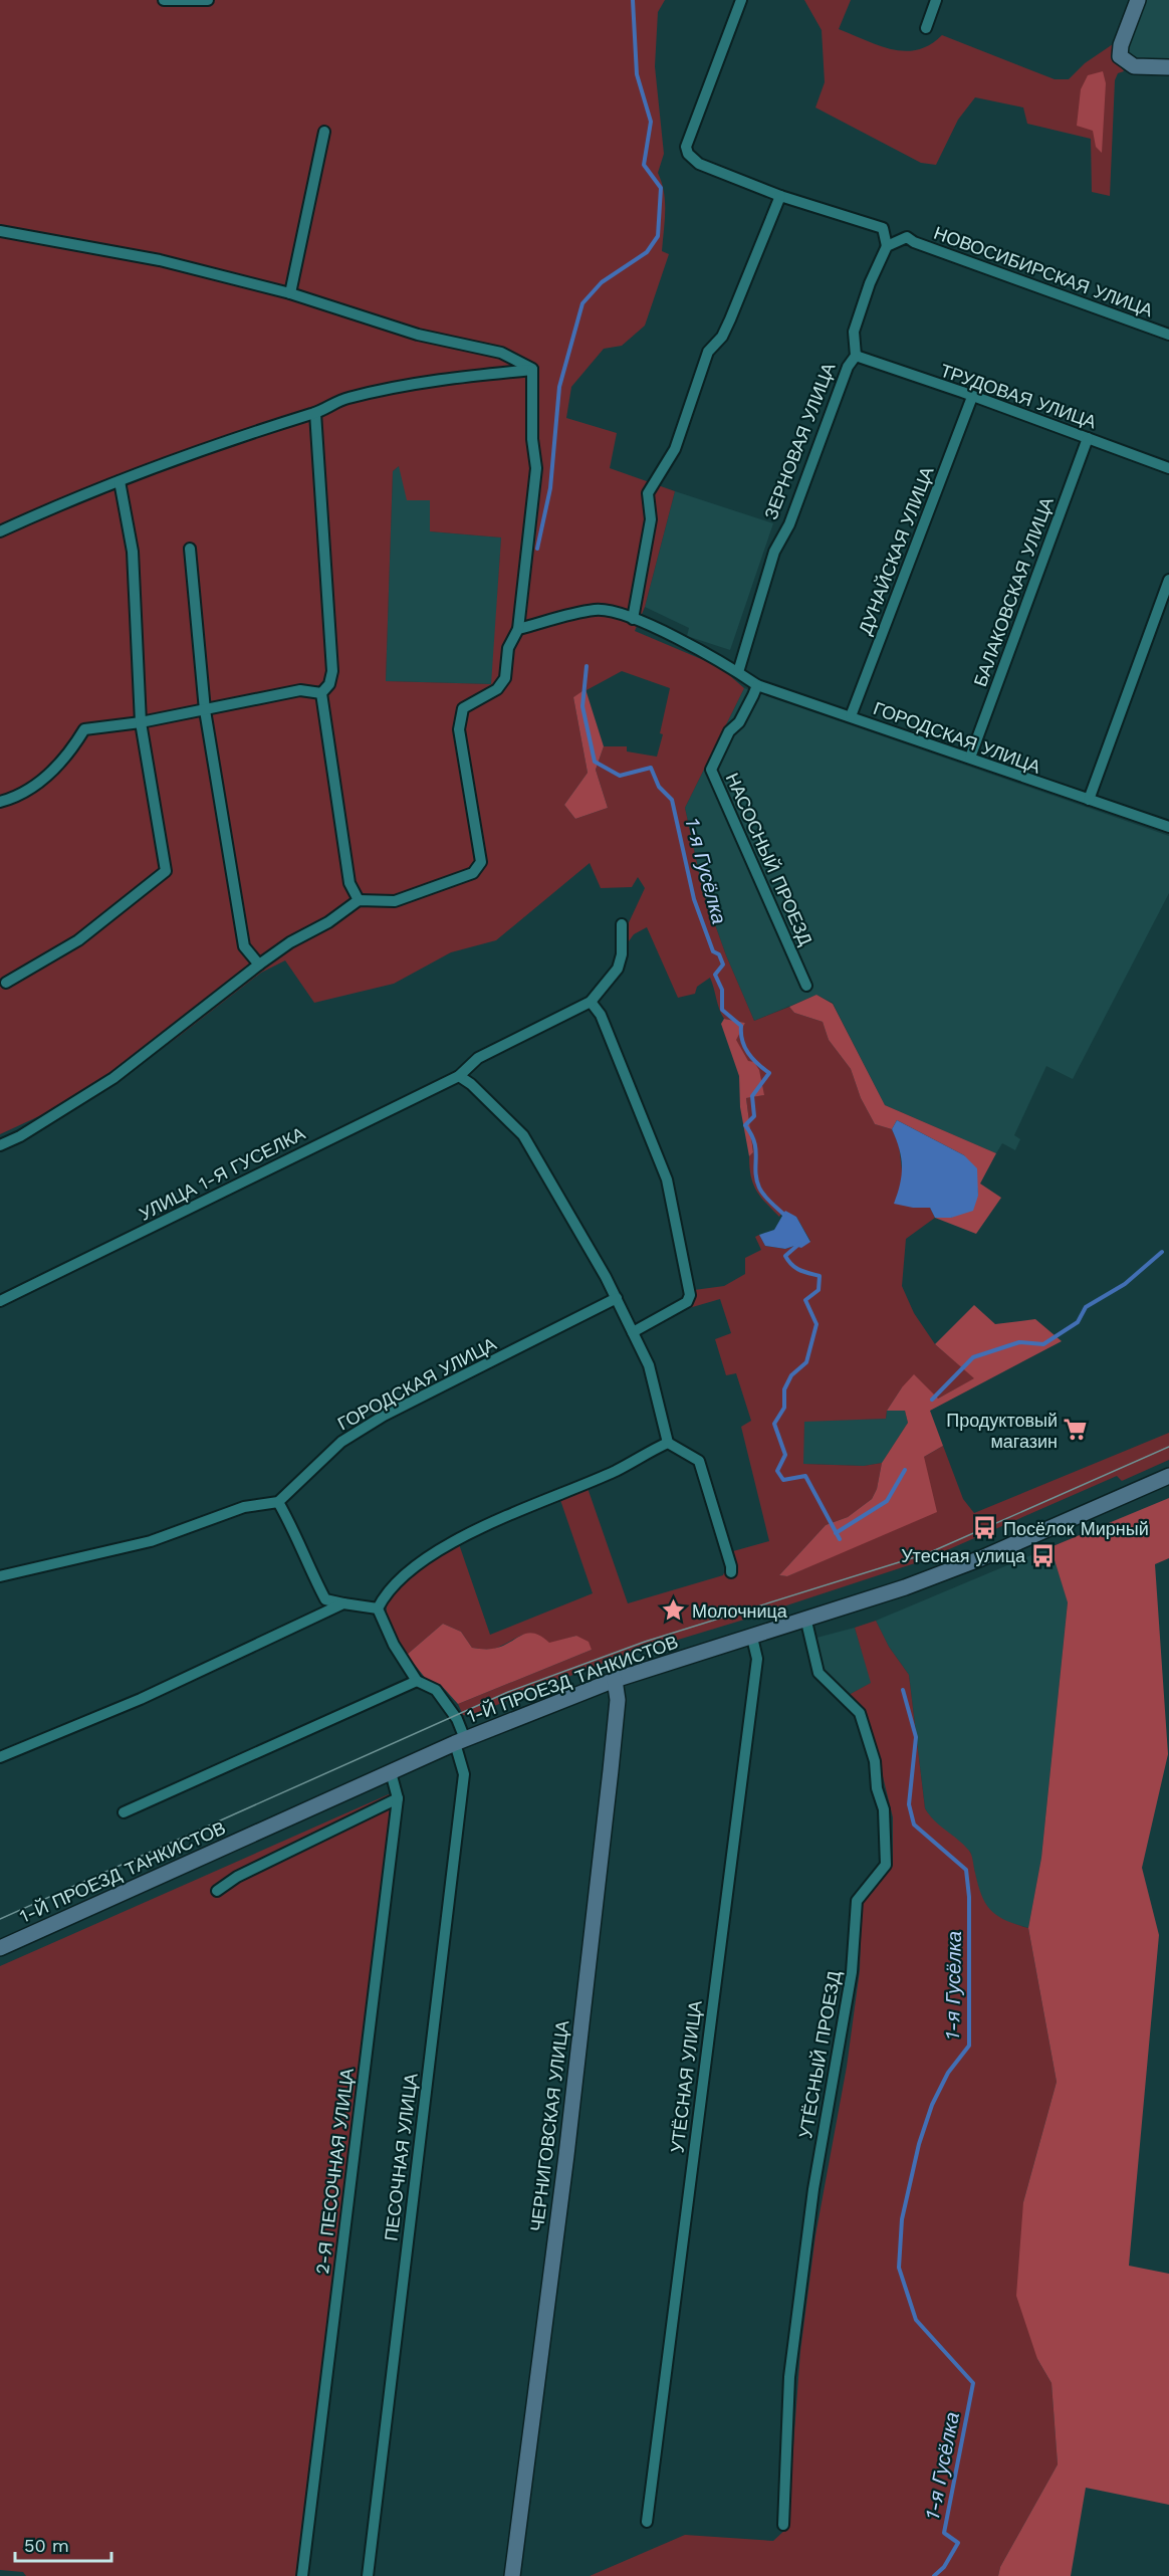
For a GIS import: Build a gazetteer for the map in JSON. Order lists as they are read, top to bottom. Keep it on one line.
{"streets":{"main road":["1-Й ПРОЕЗД ТАНКИСТОВ","ЧЕРНИГОВСКАЯ УЛИЦА"],"street":["НОВОСИБИРСКАЯ УЛИЦА","ТРУДОВАЯ УЛИЦА","ЗЕРНОВАЯ УЛИЦА","ДУНАЙСКАЯ УЛИЦА","БАЛАКОВСКАЯ УЛИЦА","ГОРОДСКАЯ УЛИЦА","НАСОСНЫЙ ПРОЕЗД","УЛИЦА 1-Я ГУСЕЛКА","УТЁСНЫЙ ПРОЕЗД","УТЁСНАЯ УЛИЦА","ПЕСОЧНАЯ УЛИЦА","2-Я ПЕСОЧНАЯ УЛИЦА"]},"crossings":[["НОВОСИБИРСКАЯ УЛИЦА","ЗЕРНОВАЯ УЛИЦА"],["ТРУДОВАЯ УЛИЦА","ЗЕРНОВАЯ УЛИЦА"],["ТРУДОВАЯ УЛИЦА","ДУНАЙСКАЯ УЛИЦА"],["ТРУДОВАЯ УЛИЦА","БАЛАКОВСКАЯ УЛИЦА"],["ЗЕРНОВАЯ УЛИЦА","ГОРОДСКАЯ УЛИЦА"],["ДУНАЙСКАЯ УЛИЦА","ГОРОДСКАЯ УЛИЦА"],["БАЛАКОВСКАЯ УЛИЦА","ГОРОДСКАЯ УЛИЦА"],["ГОРОДСКАЯ УЛИЦА","НАСОСНЫЙ ПРОЕЗД"],["1-Й ПРОЕЗД ТАНКИСТОВ","УТЁСНЫЙ ПРОЕЗД"],["1-Й ПРОЕЗД ТАНКИСТОВ","УТЁСНАЯ УЛИЦА"],["1-Й ПРОЕЗД ТАНКИСТОВ","ЧЕРНИГОВСКАЯ УЛИЦА"],["1-Й ПРОЕЗД ТАНКИСТОВ","ПЕСОЧНАЯ УЛИЦА"],["1-Й ПРОЕЗД ТАНКИСТОВ","2-Я ПЕСОЧНАЯ УЛИЦА"]],"water":["1-я Гусёлка"],"places":{"supermarket":["Продуктовый магазин"],"bus stop":["Посёлок Мирный","Утесная улица"],"place":["Молочница"]},"scale_bar":"50 m"}
